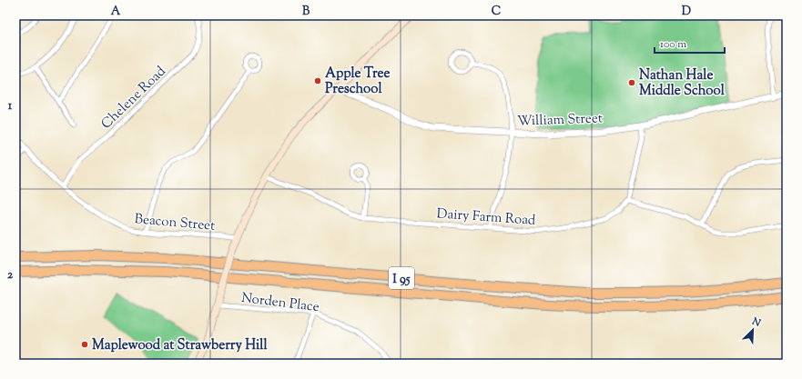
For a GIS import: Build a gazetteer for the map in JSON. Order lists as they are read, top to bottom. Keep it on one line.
{"streets":{"highway":["I 95"],"street":["Chelene Road","William Street","Dairy Farm Road","Beacon Street","Norden Place"]},"crossings":[["Chelene Road","Beacon Street"]],"places":["Apple Tree Preschool","Nathan Hale Middle School","Maplewood at Strawberry Hill"],"scale_bar":"100 m","north":"top right","grid":{"columns":["A","B","C","D"],"rows":["1","2"]}}
